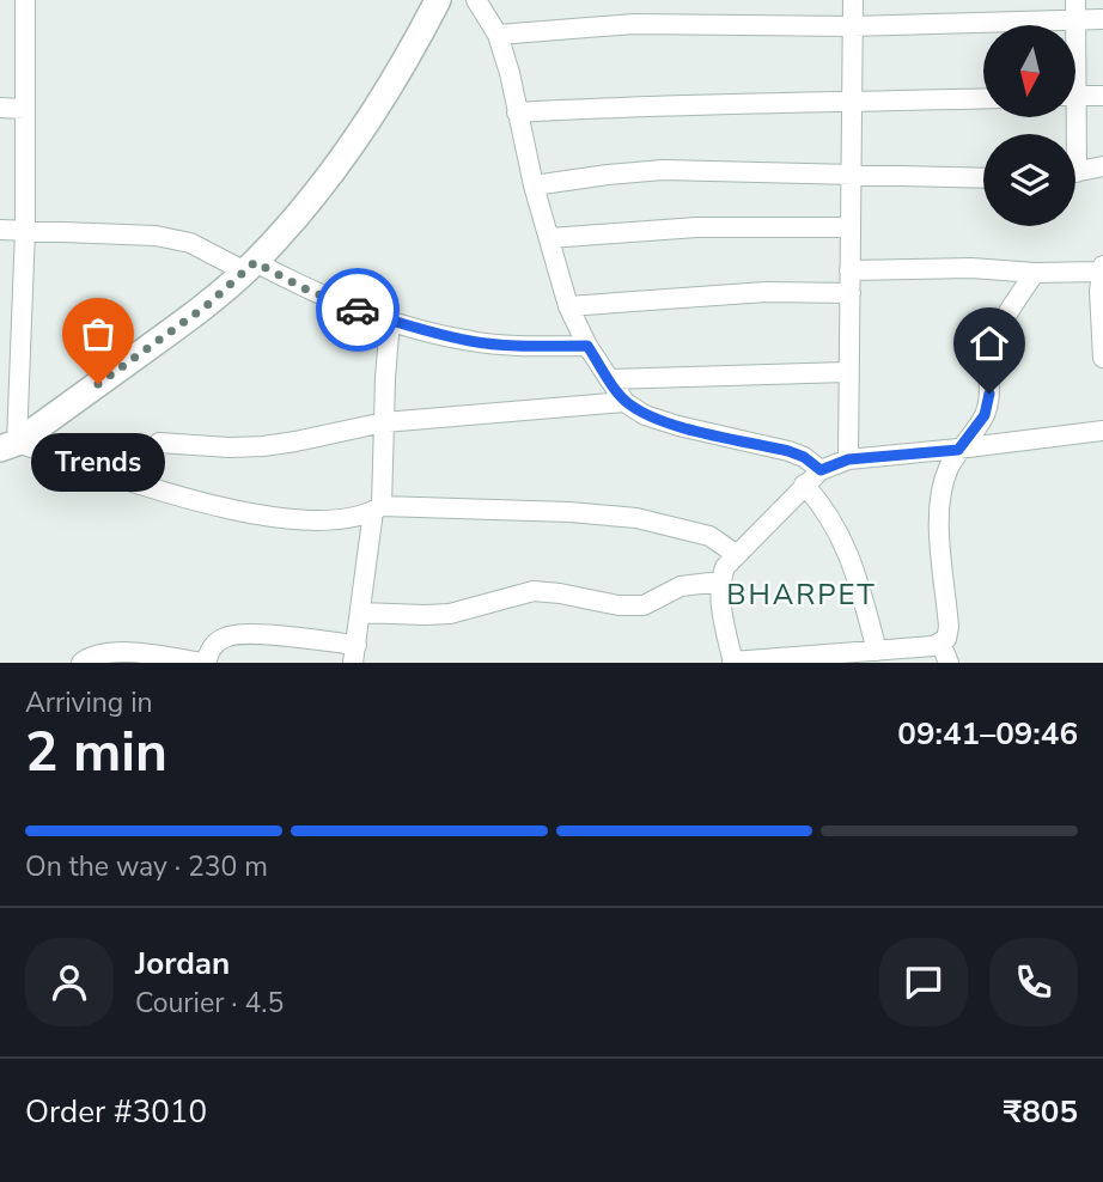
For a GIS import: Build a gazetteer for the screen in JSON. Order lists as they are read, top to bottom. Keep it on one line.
{"districts":["BHARPET"],"places":["Trends"],"north":"bottom","page":{"bubble":"Trends","heading":["2 min","Arriving in","09:41–09:46"],"panel":["Jordan","Courier · 4.5","Order #3010","₹805"],"bar":"On the way · 230 m"}}
